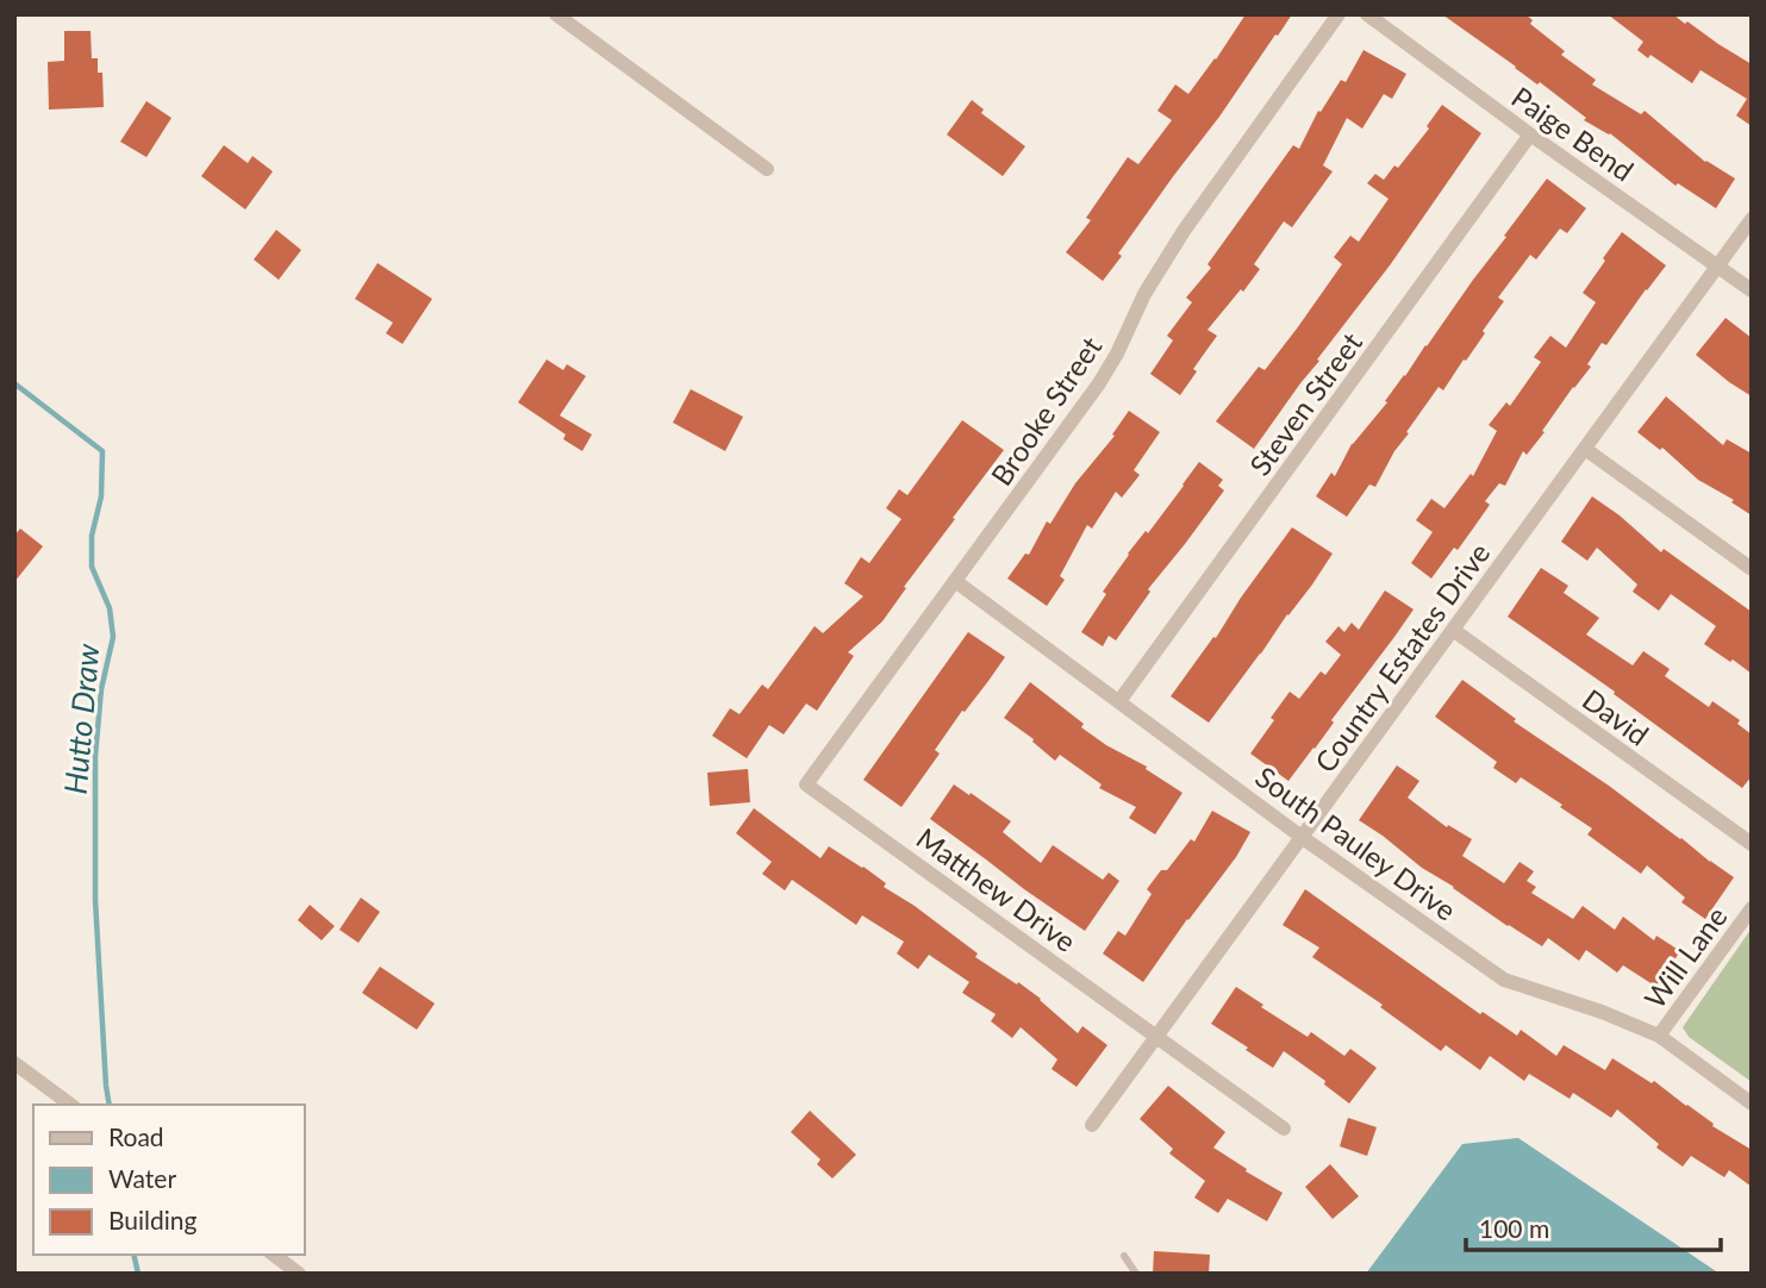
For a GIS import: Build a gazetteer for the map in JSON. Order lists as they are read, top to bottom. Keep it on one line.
{"streets":{"street":["Paige Bend","Steven Street","Brooke Street","Country Estates Drive","David","South Pauley Drive","Matthew Drive","Will Lane"]},"crossings":[["Paige Bend","Steven Street"],["Paige Bend","Country Estates Drive"],["Steven Street","South Pauley Drive"],["Brooke Street","South Pauley Drive"],["Brooke Street","Matthew Drive"],["Country Estates Drive","David"],["Country Estates Drive","South Pauley Drive"],["Country Estates Drive","Matthew Drive"],["South Pauley Drive","Will Lane"]],"water":["Hutto Draw"],"legend":["Road","Water","Building"],"scale_bar":"100 m"}
